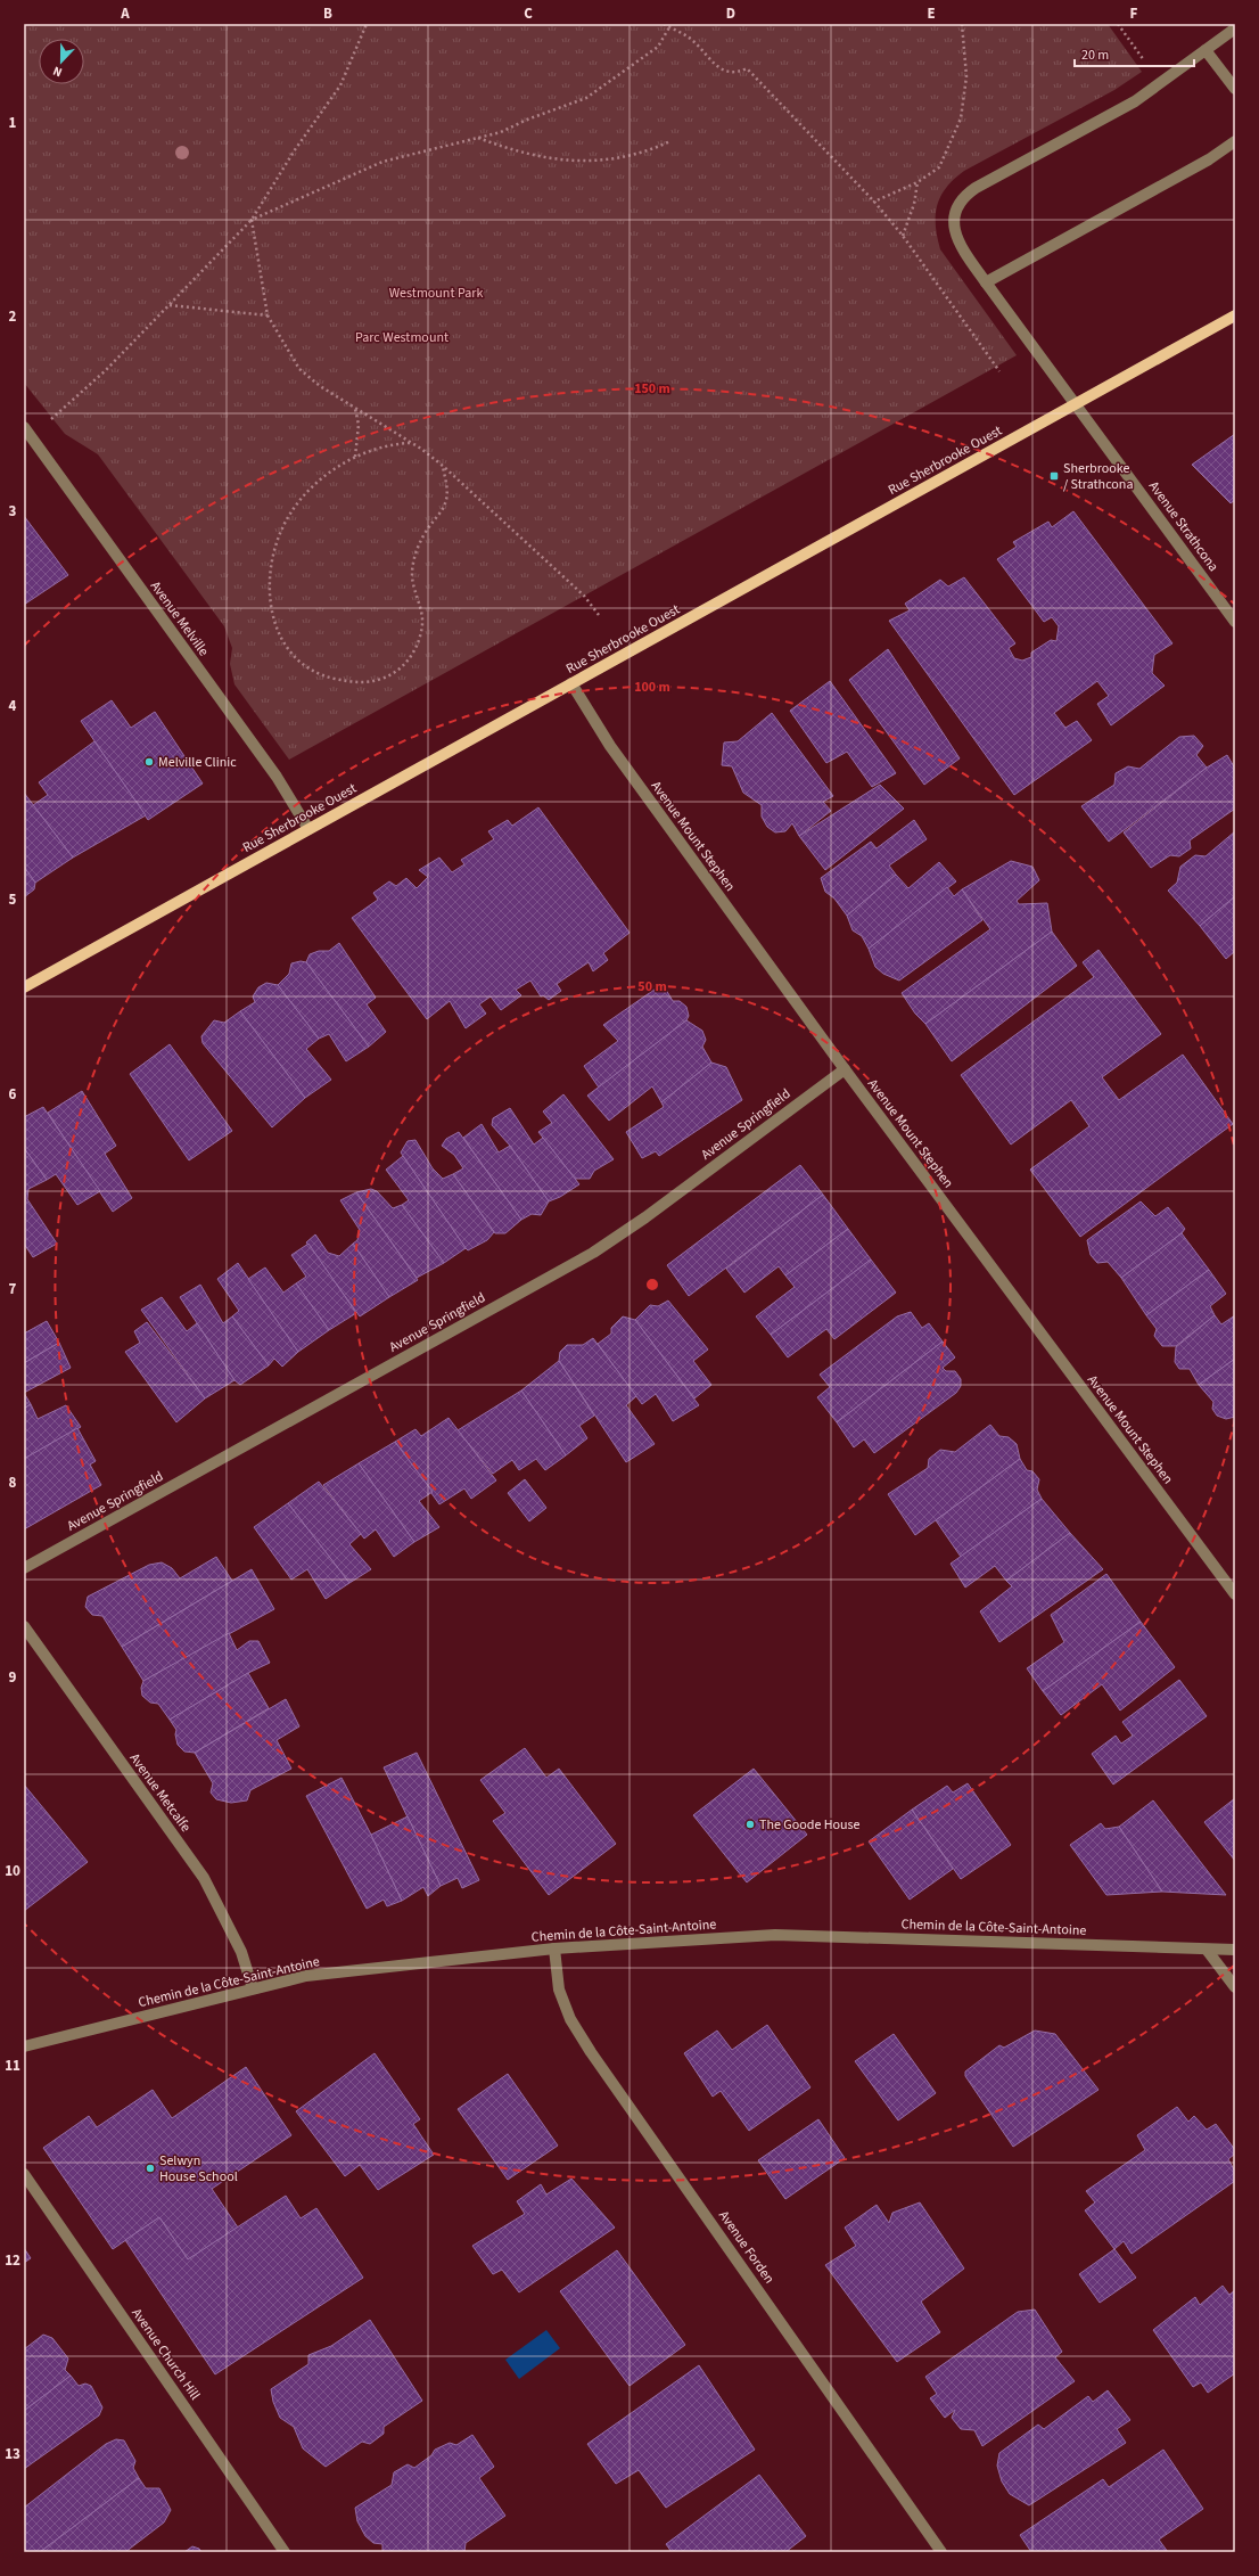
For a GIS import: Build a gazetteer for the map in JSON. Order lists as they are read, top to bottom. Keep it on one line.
{"streets":{"main road":["Rue Sherbrooke Ouest"],"street":["Avenue Strathcona","Avenue Melville","Avenue Mount Stephen","Avenue Springfield","Avenue Metcalfe","Chemin de la Côte-Saint-Antoine","Avenue Forden","Avenue Church Hill"]},"crossings":[["Rue Sherbrooke Ouest","Avenue Strathcona"],["Rue Sherbrooke Ouest","Avenue Melville"],["Rue Sherbrooke Ouest","Avenue Mount Stephen"],["Avenue Mount Stephen","Avenue Springfield"],["Avenue Metcalfe","Chemin de la Côte-Saint-Antoine"],["Chemin de la Côte-Saint-Antoine","Avenue Forden"]],"parks":["Westmount Park","Parc Westmount"],"places":{"transit":["Sherbrooke / Strathcona"],"other":["Melville Clinic","The Goode House","Selwyn House School"]},"scale_bar":"20 m","north":"bottom","grid":{"columns":["A","B","C","D","E","F"],"rows":["1","2","3","4","5","6","7","8","9","10","11","12","13"]},"rings":["150 m","100 m","50 m"]}
